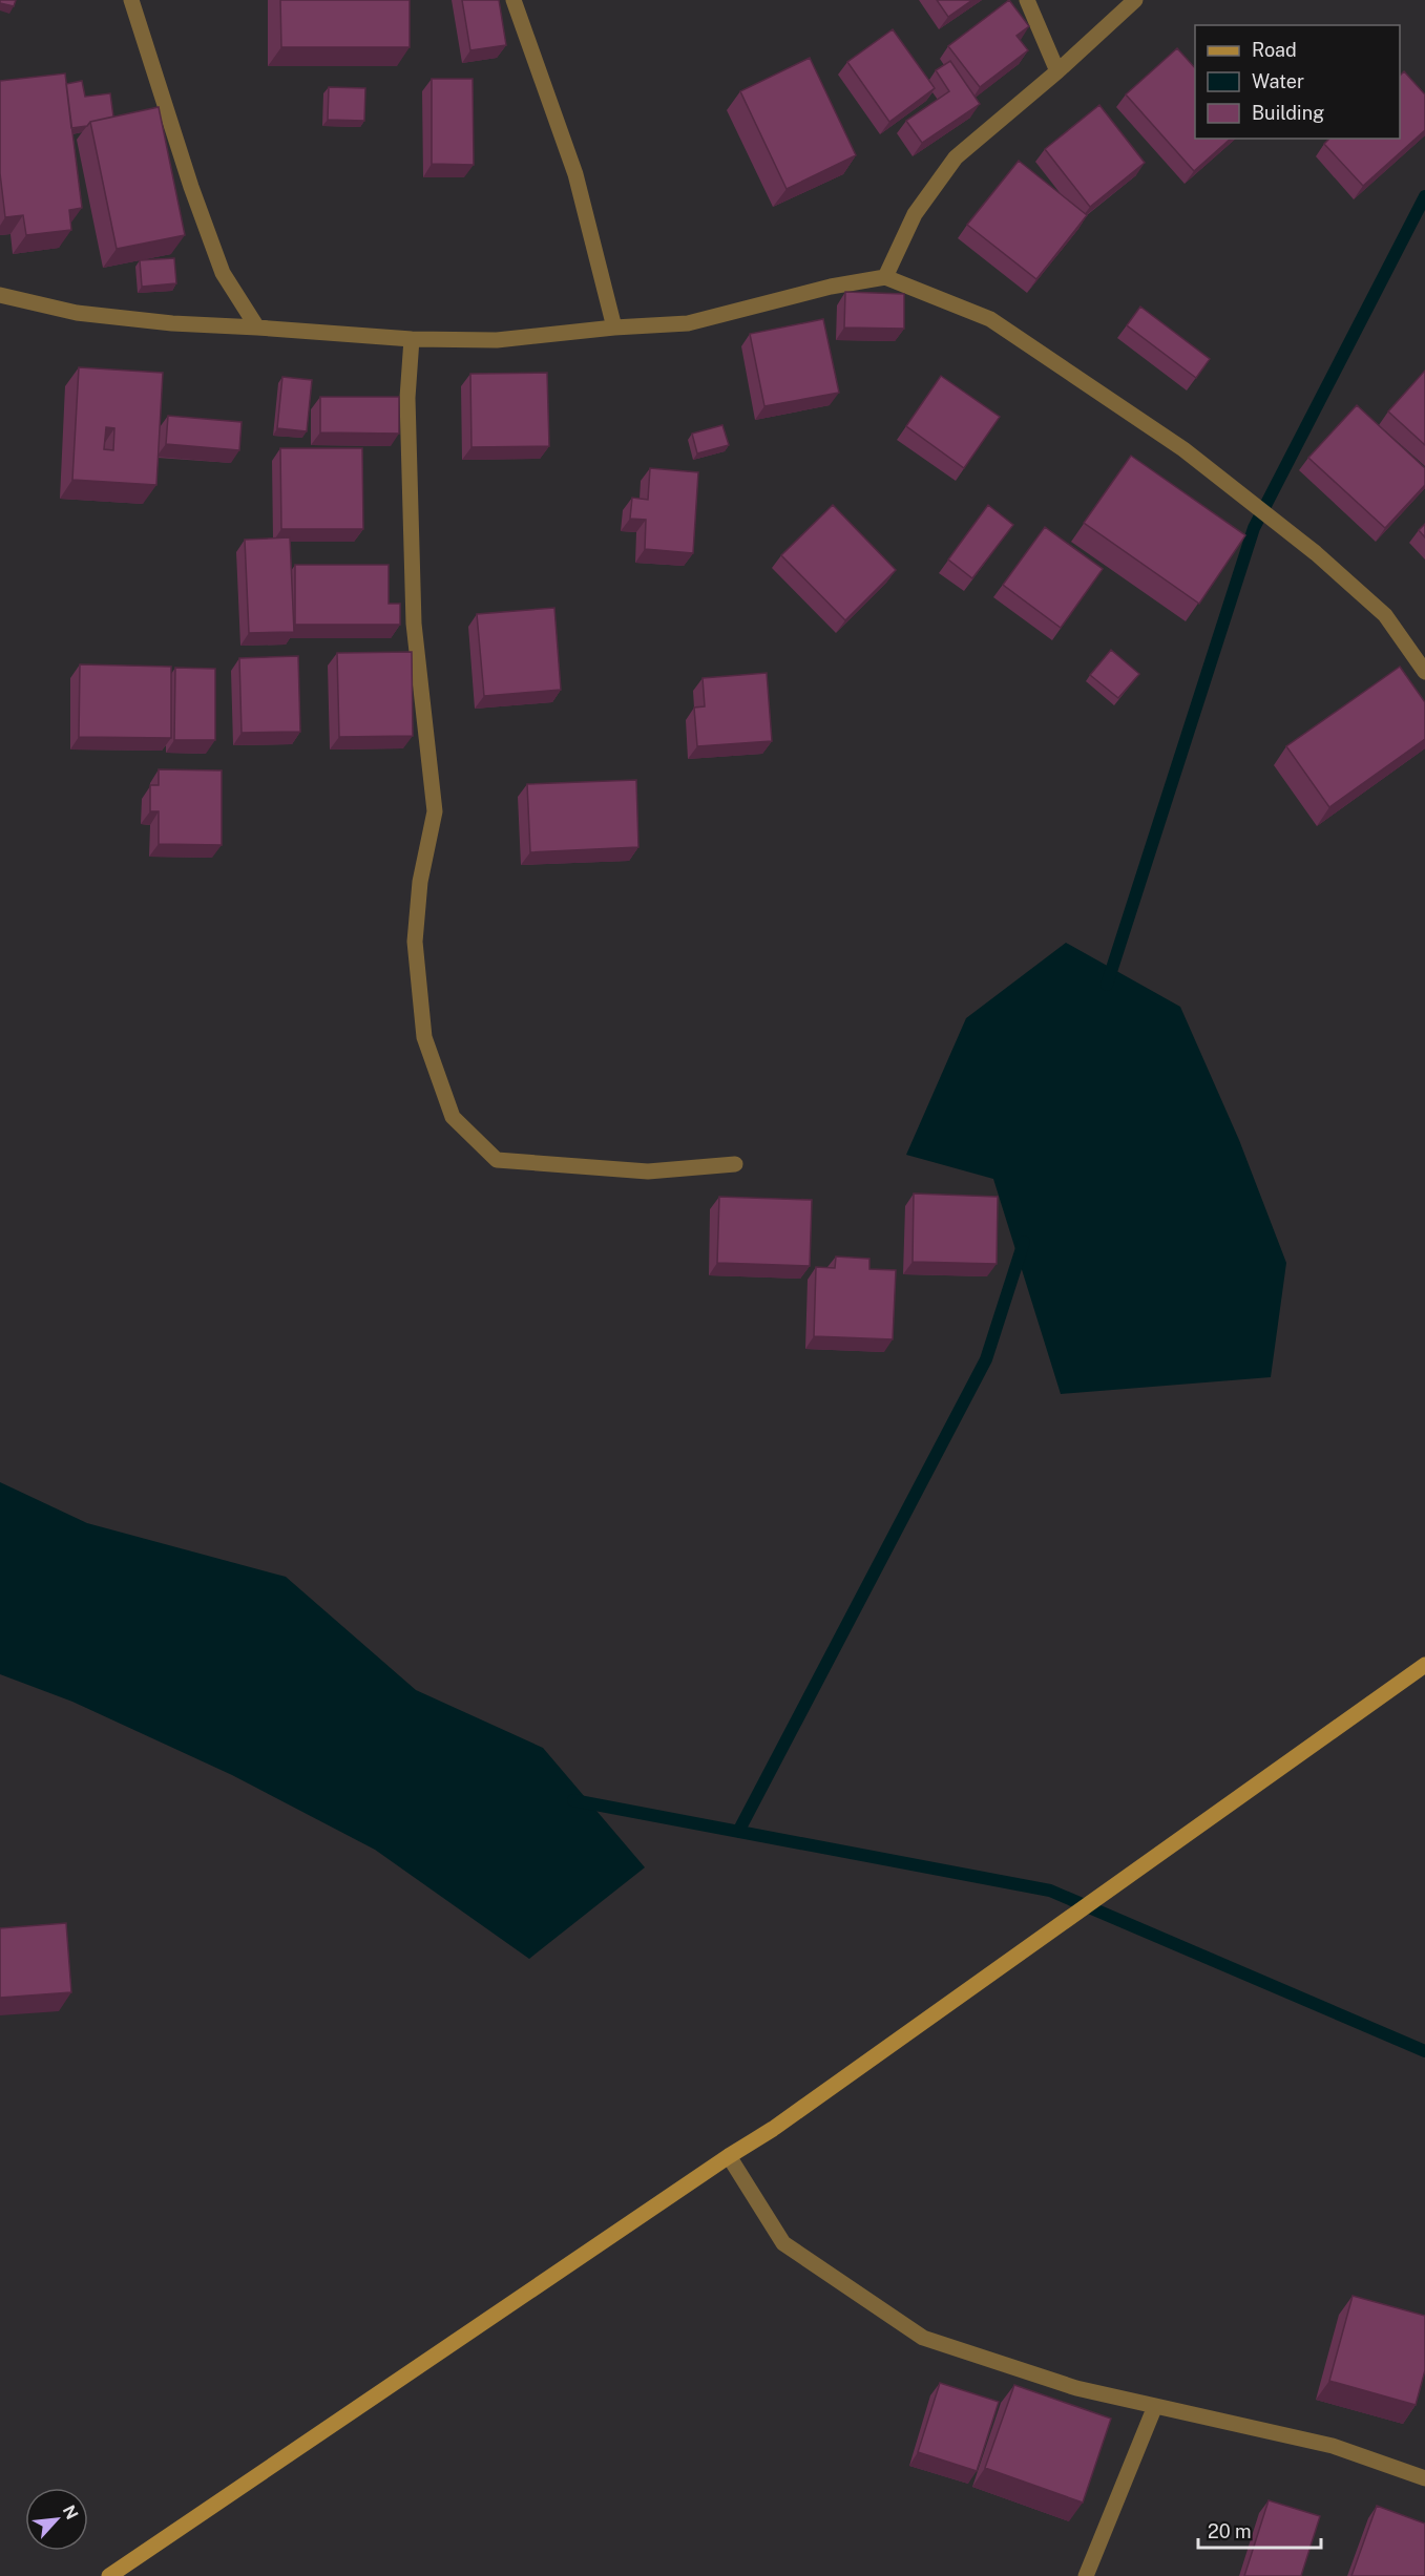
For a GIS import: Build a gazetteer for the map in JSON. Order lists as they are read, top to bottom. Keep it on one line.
{"legend":["Road","Water","Building"],"scale_bar":"20 m","north":"top right"}
